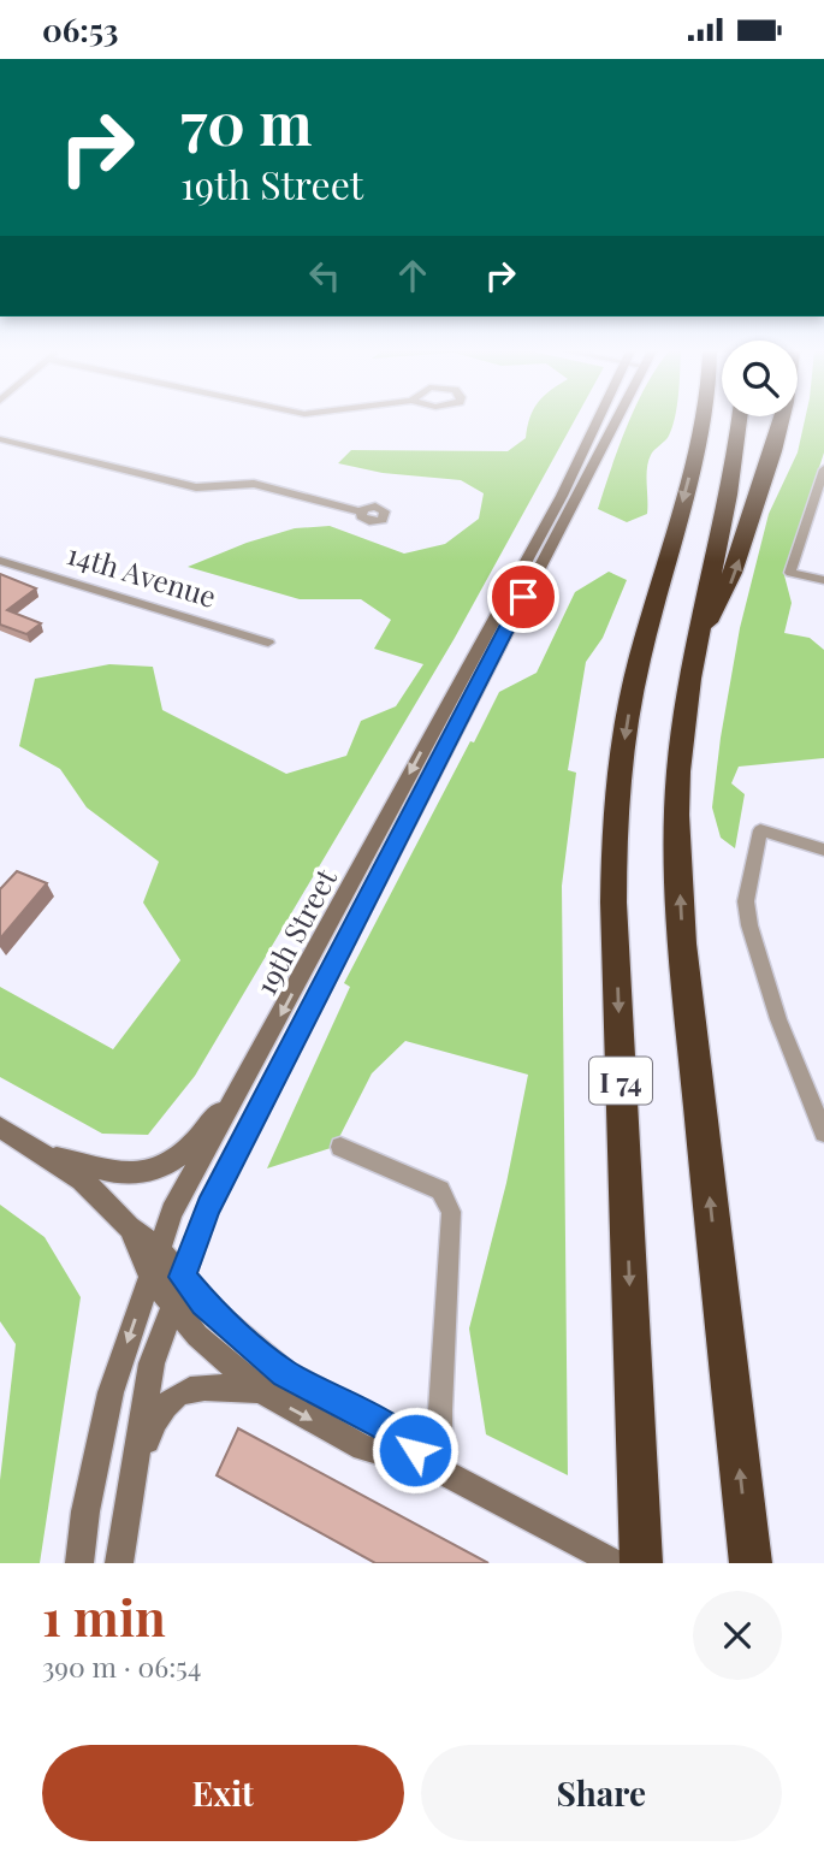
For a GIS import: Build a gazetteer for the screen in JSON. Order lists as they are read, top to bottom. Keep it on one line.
{"streets":{"highway":["I 74"],"main road":["19th Street"],"street":["14th Avenue"]},"page":{"status":"06:53","turn":["70 m","19th Street"],"heading":["1 min","390 m · 06:54"],"buttons":["Exit","Share"]}}
